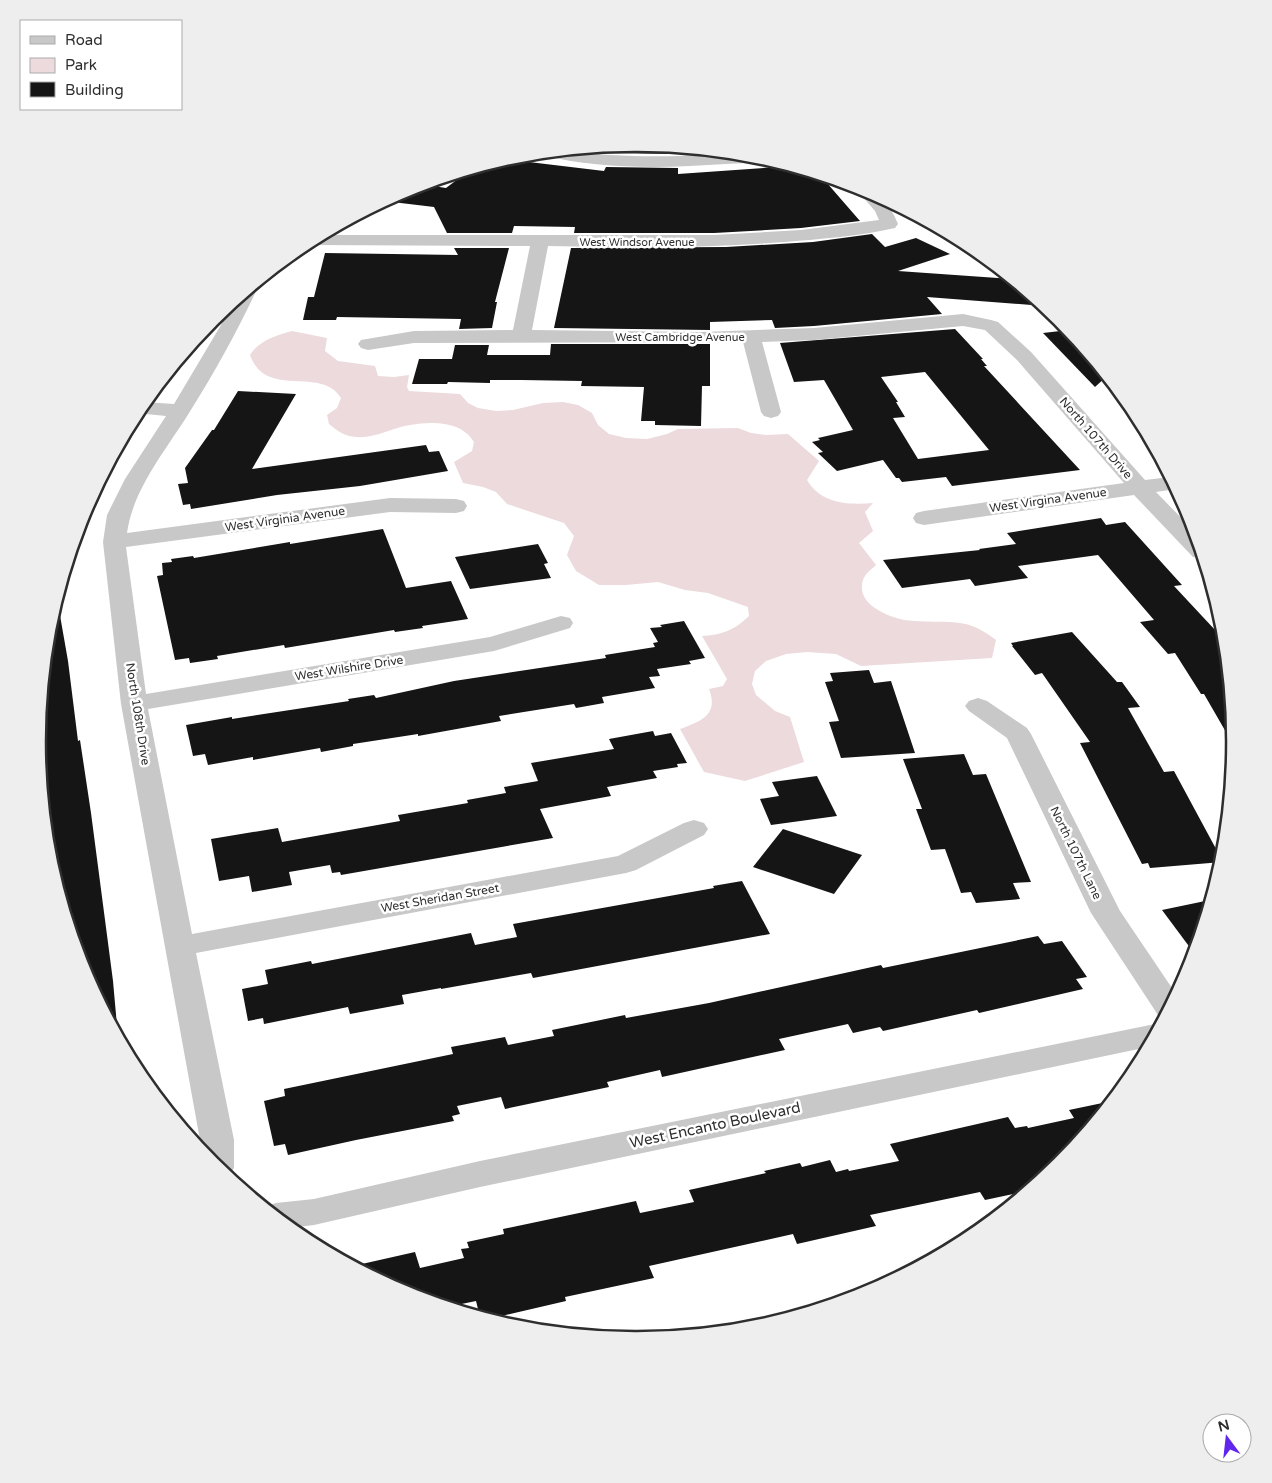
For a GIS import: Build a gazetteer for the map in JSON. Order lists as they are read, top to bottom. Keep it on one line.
{"streets":{"street":["West Windsor Avenue","West Cambridge Avenue","North 107th Drive","West Virgina Avenue","West Virginia Avenue","West Wilshire Drive","North 108th Drive","North 107th Lane","West Sheridan Street","West Encanto Boulevard"]},"crossings":[["West Cambridge Avenue","North 107th Drive"],["North 107th Drive","West Virgina Avenue"],["West Virginia Avenue","North 108th Drive"],["West Wilshire Drive","North 108th Drive"],["North 108th Drive","West Sheridan Street"]],"legend":["Road","Park","Building"],"north":"top"}
